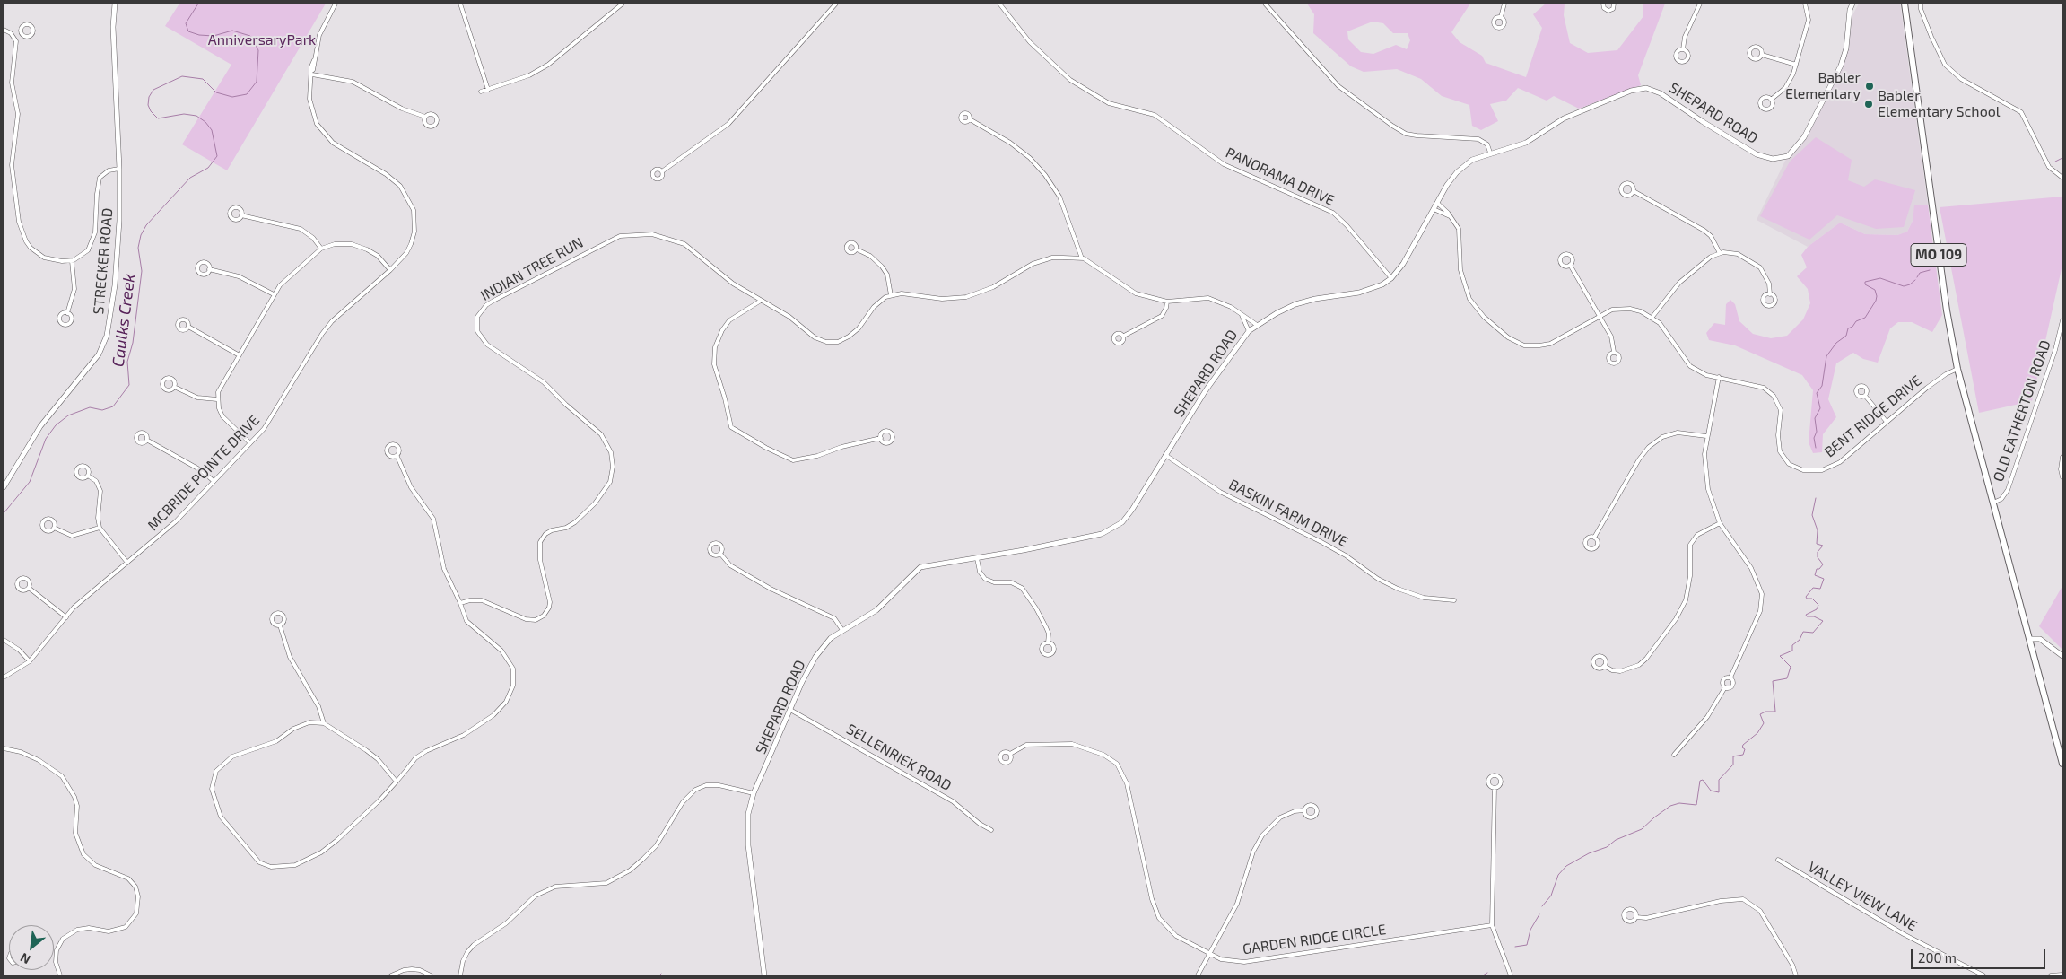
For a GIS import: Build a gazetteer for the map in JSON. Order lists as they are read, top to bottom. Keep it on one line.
{"streets":{"main road":["MO 109"],"street":["SHEPARD ROAD","PANORAMA DRIVE","STRECKER ROAD","INDIAN TREE RUN","OLD EATHERTON ROAD","BENT RIDGE DRIVE","MCBRIDE POINTE DRIVE","BASKIN FARM DRIVE","SELLENRIEK ROAD","VALLEY VIEW LANE","GARDEN RIDGE CIRCLE"]},"crossings":[["SHEPARD ROAD","PANORAMA DRIVE"],["SHEPARD ROAD","BENT RIDGE DRIVE"],["SHEPARD ROAD","BASKIN FARM DRIVE"],["SHEPARD ROAD","SELLENRIEK ROAD"],["MO 109","OLD EATHERTON ROAD"],["MO 109","BENT RIDGE DRIVE"]],"water":["Caulks Creek"],"parks":["AnniversaryPark"],"places":["Babler Elementary","Babler Elementary School"],"scale_bar":"200 m","north":"bottom left"}
